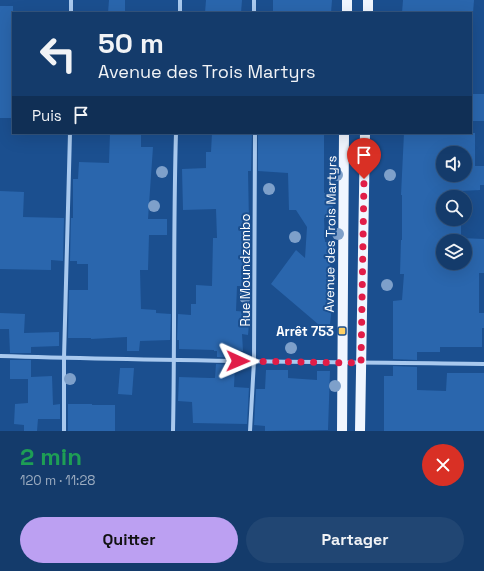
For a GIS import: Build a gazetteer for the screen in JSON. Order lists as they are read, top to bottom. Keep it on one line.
{"streets":{"main road":["Avenue des Trois Martyrs"],"street":["Rue Moundzombo"]},"places":{"transit":["Arrêt 753"]},"page":{"turn":["50 m","Avenue des Trois Martyrs"],"then":"Puis","heading":["2 min","120 m · 11:28"],"buttons":["Quitter","Partager"]}}
